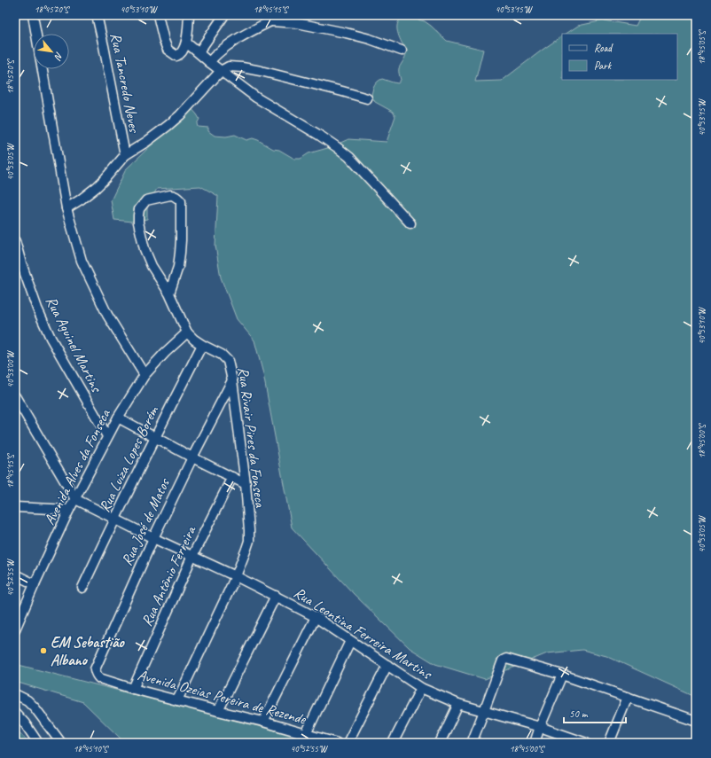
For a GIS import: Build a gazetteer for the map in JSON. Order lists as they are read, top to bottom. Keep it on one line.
{"streets":{"street":["Rua Tancredo Neves","Rua Aguinel Martins","Rua Rivair Pires da Fonseca","Rua Luiza Lopes Borém","Avenida Alves da Fonseca","Rua José de Matos","Rua Antônio Ferreira","Rua Leontina Ferreira Martins","Avenida Ozeias Pereira de Rezende"]},"crossings":[["Rua Aguinel Martins","Avenida Alves da Fonseca"],["Rua Rivair Pires da Fonseca","Rua Luiza Lopes Borém"],["Rua Rivair Pires da Fonseca","Avenida Alves da Fonseca"],["Rua Rivair Pires da Fonseca","Rua José de Matos"],["Rua Rivair Pires da Fonseca","Rua Leontina Ferreira Martins"],["Rua Rivair Pires da Fonseca","Avenida Ozeias Pereira de Rezende"],["Rua Luiza Lopes Borém","Rua Leontina Ferreira Martins"],["Avenida Alves da Fonseca","Rua Leontina Ferreira Martins"],["Rua José de Matos","Rua Leontina Ferreira Martins"],["Rua José de Matos","Avenida Ozeias Pereira de Rezende"],["Rua Antônio Ferreira","Rua Leontina Ferreira Martins"],["Rua Antônio Ferreira","Avenida Ozeias Pereira de Rezende"]],"places":["EM Sebastião Albano"],"legend":["Road","Park"],"scale_bar":"50 m","north":"bottom right","coordinates":["18°45'20\"S","40°53'10\"W","18°45'15\"S","40°53'15\"W","18°45'05\"S","40°53'05\"W","40°53'00\"W","18°45'00\"S","40°52'55\"W","18°45'10\"S"]}
